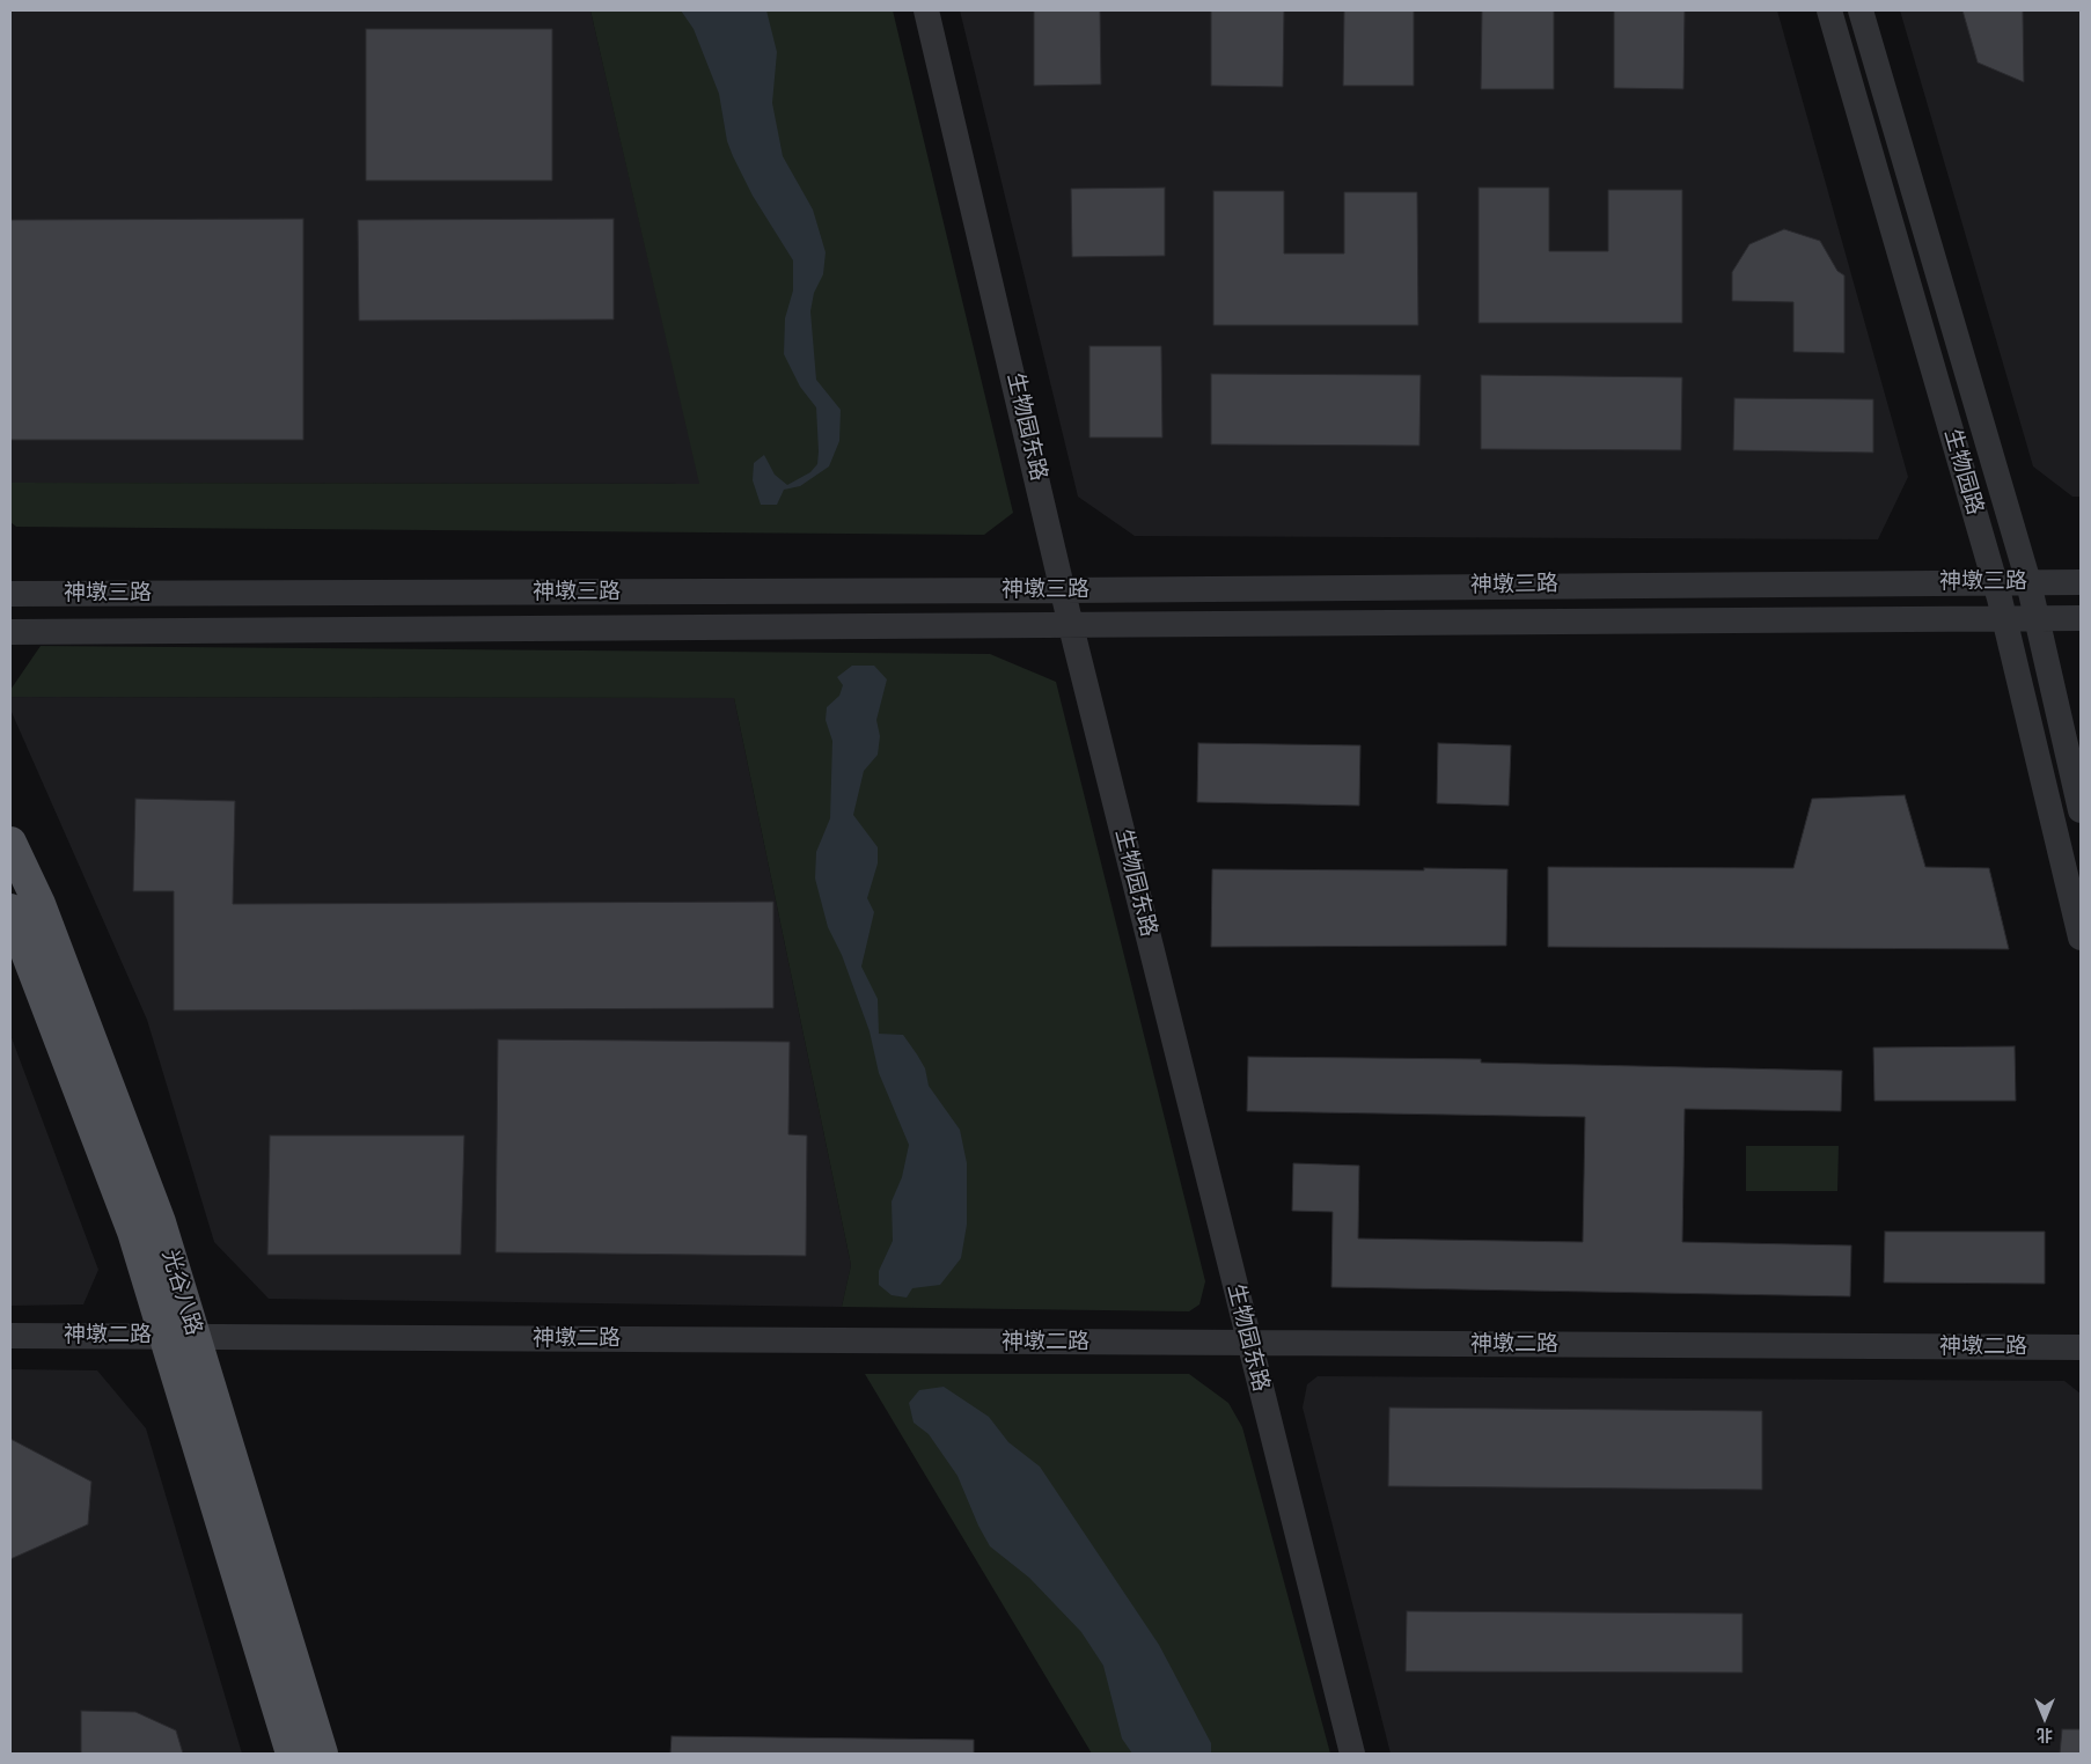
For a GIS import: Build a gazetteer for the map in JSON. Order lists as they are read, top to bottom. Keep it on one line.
{"streets":{"main road":["光谷八路"],"street":["生物园东路","生物园路","神墩三路","神墩二路"]},"crossings":[["生物园东路","神墩三路"],["生物园东路","神墩二路"],["生物园路","神墩三路"],["光谷八路","神墩二路"]],"north":"bottom"}
